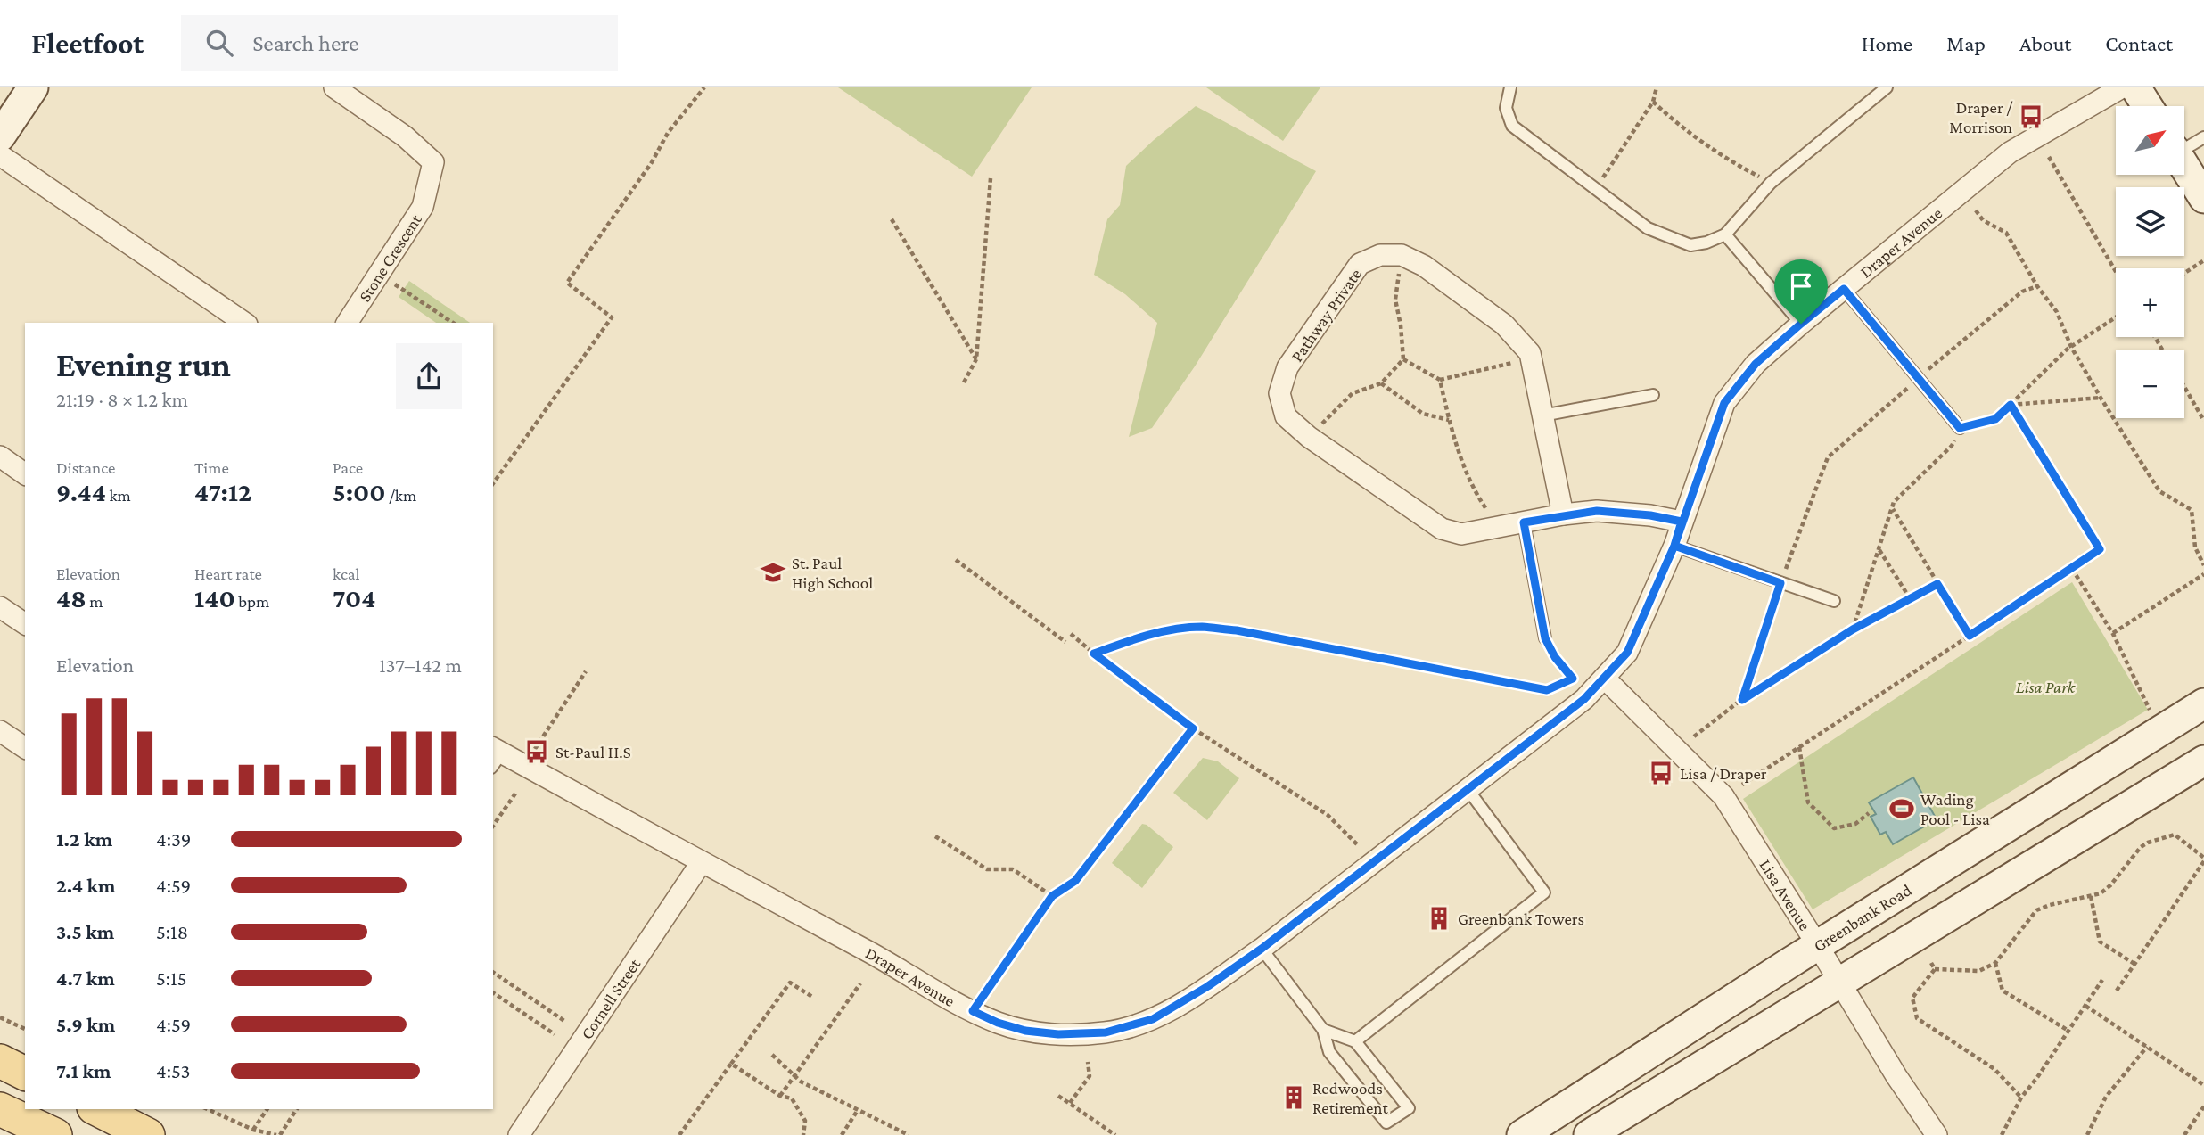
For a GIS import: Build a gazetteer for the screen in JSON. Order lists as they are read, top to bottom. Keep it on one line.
{"streets":{"main road":["Greenbank Road"],"street":["Draper Avenue","Stone Crescent","Pathway Private","Lisa Avenue","Cornell Street"]},"crossings":[["Draper Avenue","Pathway Private"],["Draper Avenue","Lisa Avenue"],["Draper Avenue","Cornell Street"],["Lisa Avenue","Greenbank Road"]],"parks":["Lisa Park"],"places":{"bus stop":["Draper / Morrison","St-Paul H.S","Lisa / Draper"],"school or university":["St. Paul High School"],"sports":["Wading Pool - Lisa"],"building":["Greenbank Towers","Redwoods Retirement"]},"north":"top right","page":{"header":"Fleetfoot","search":"Search here","nav":["Home","Map","About","Contact"],"map_buttons":["+","−"],"heading":["Evening run","21:19 · 8 × 1.2 km"],"stats":[["Distance","9.44 km"],["Time","47:12"],["Pace","5:00 /km"],["Elevation","48 m"],["Heart rate","140 bpm"],["kcal","704"]],"chart":["Elevation","137–142 m"],"list":[{"name":"1.2 km","note":"4:39"},{"name":"2.4 km","note":"4:59"},{"name":"3.5 km","note":"5:18"},{"name":"4.7 km","note":"5:15"},{"name":"5.9 km","note":"4:59"},{"name":"7.1 km","note":"4:53"}]}}
